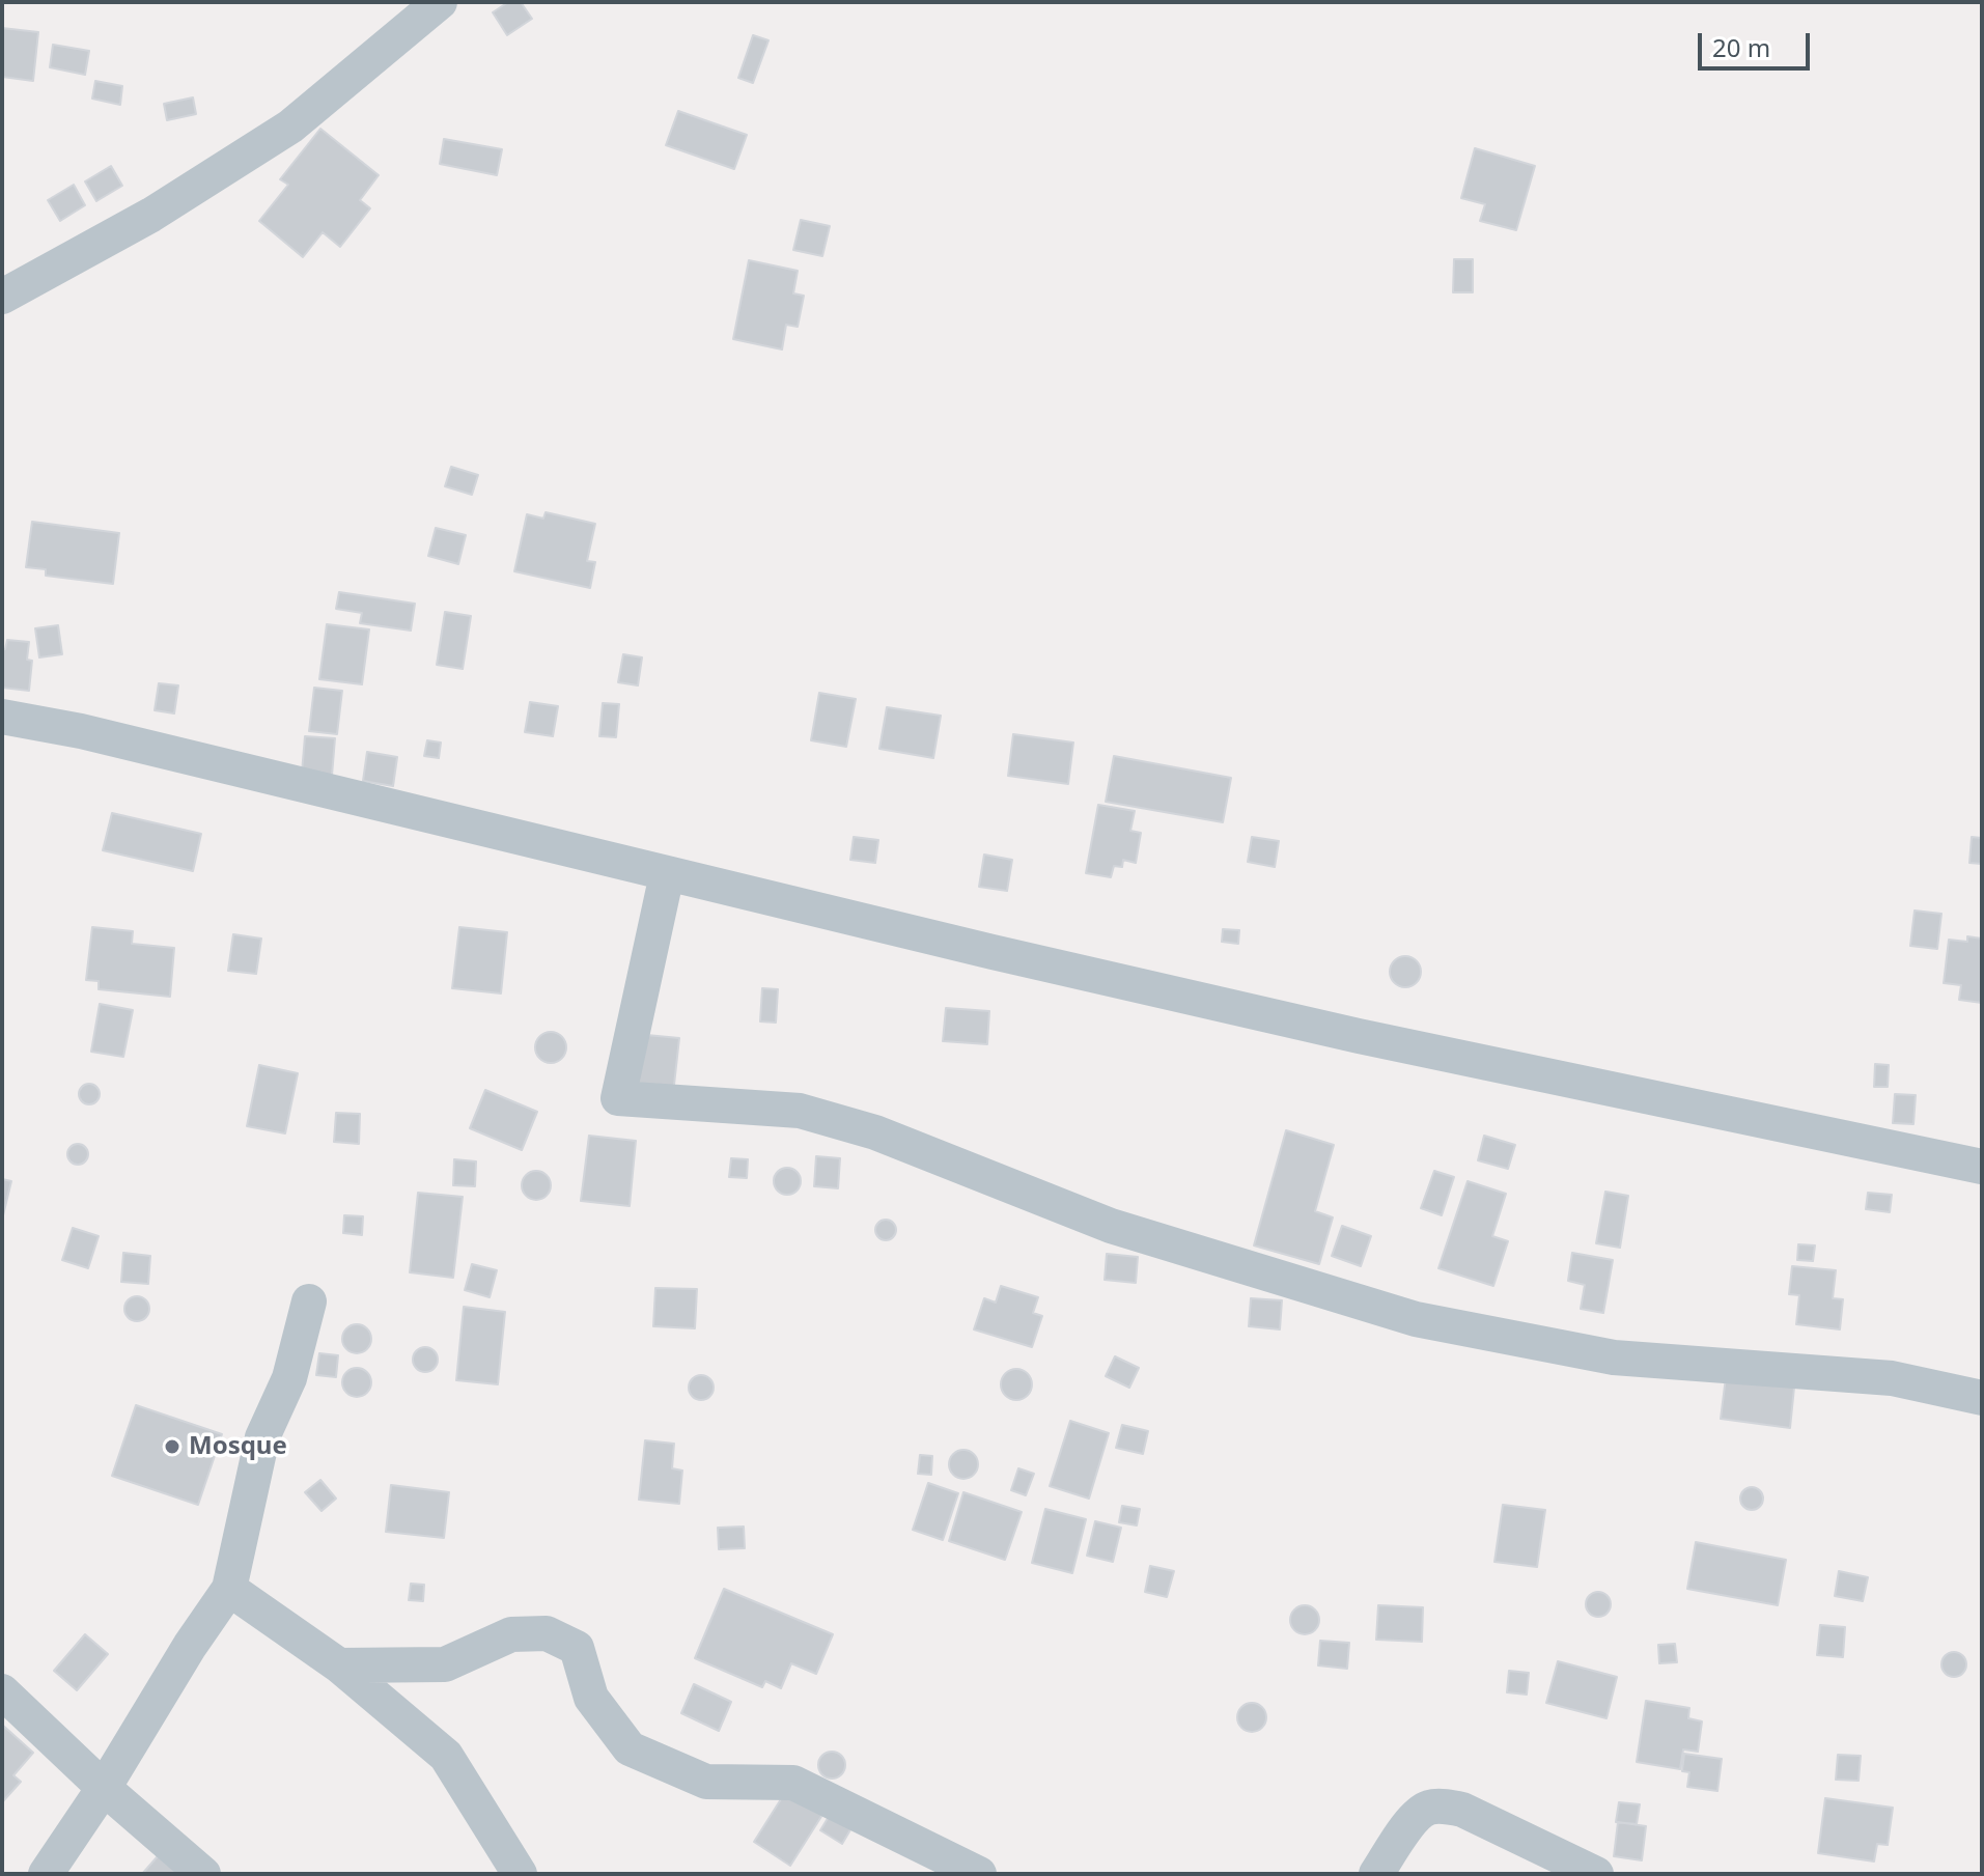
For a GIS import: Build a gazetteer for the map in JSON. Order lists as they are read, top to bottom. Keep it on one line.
{"places":["Mosque"],"scale_bar":"20 m"}
